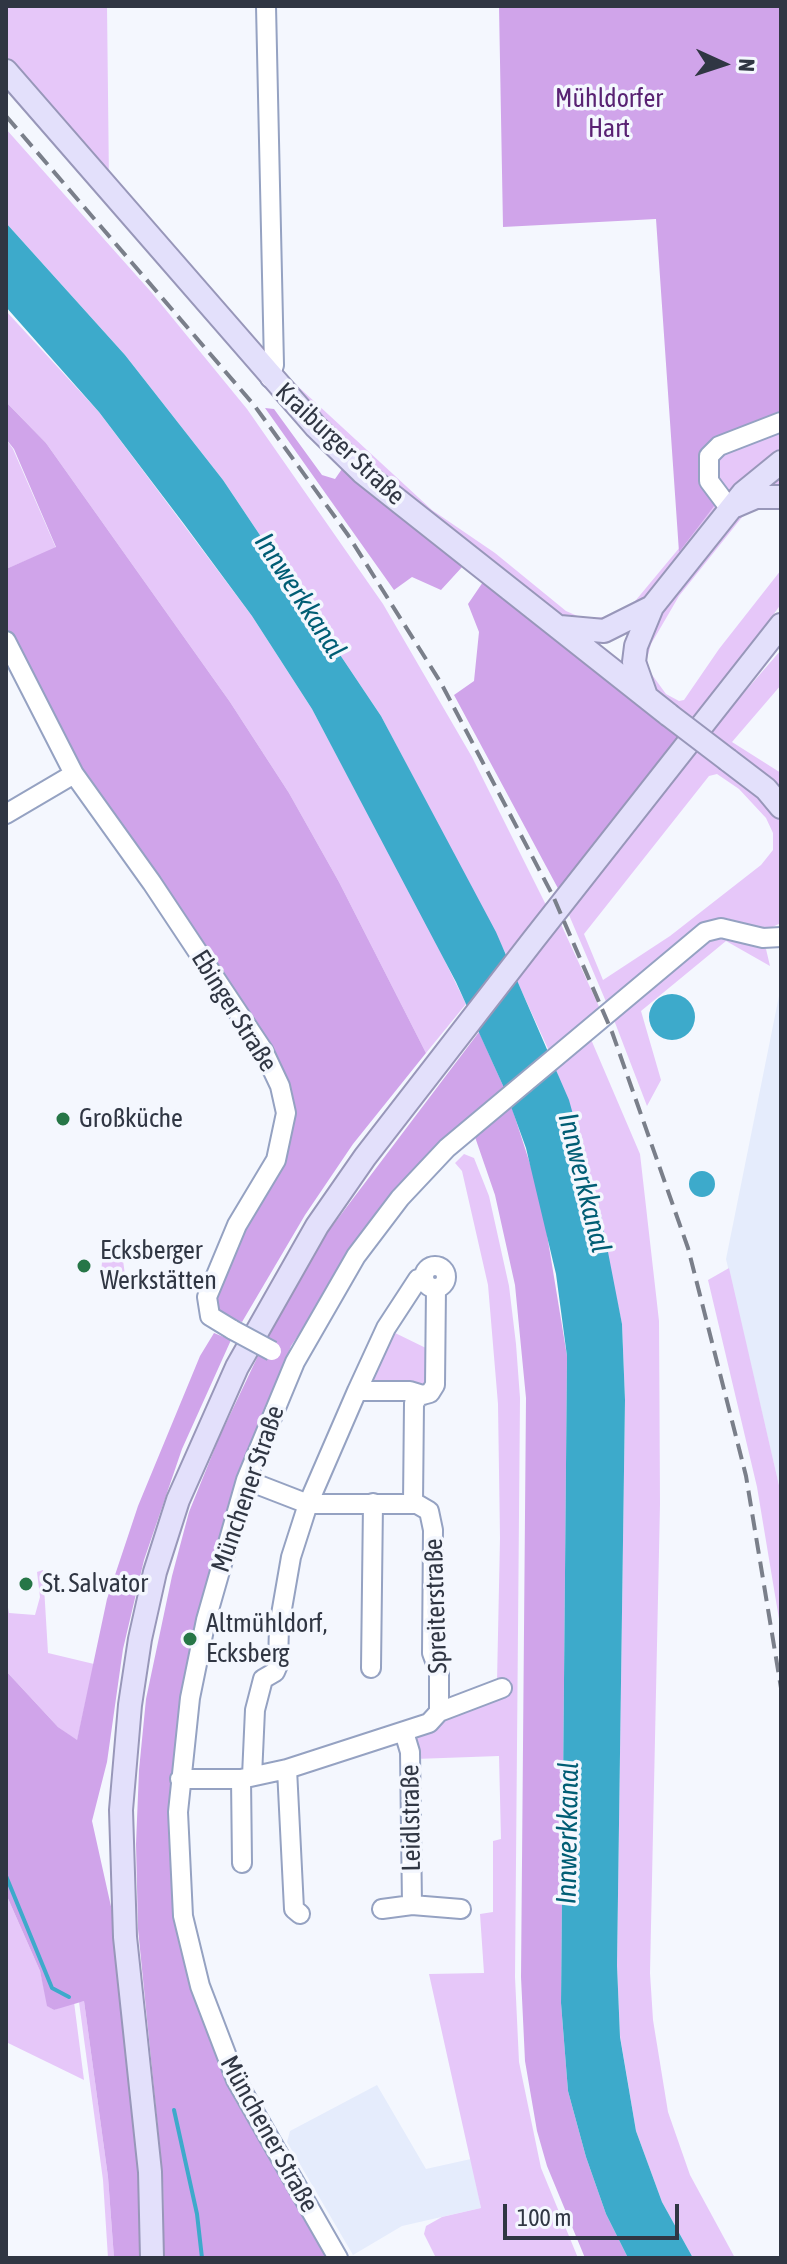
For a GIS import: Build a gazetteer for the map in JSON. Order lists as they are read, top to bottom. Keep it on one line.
{"streets":{"main road":["Kraiburger Straße"],"street":["Ebinger Straße","Münchener Straße","Spreiterstraße","Leidlstraße"]},"crossings":[["Ebinger Straße","Münchener Straße"],["Münchener Straße","Spreiterstraße"],["Spreiterstraße","Leidlstraße"]],"water":["Innwerkkanal"],"parks":["Mühldorfer Hart"],"places":["Großküche","Ecksberger Werkstätten","St. Salvator","Altmühldorf, Ecksberg"],"scale_bar":"100 m","north":"right"}
